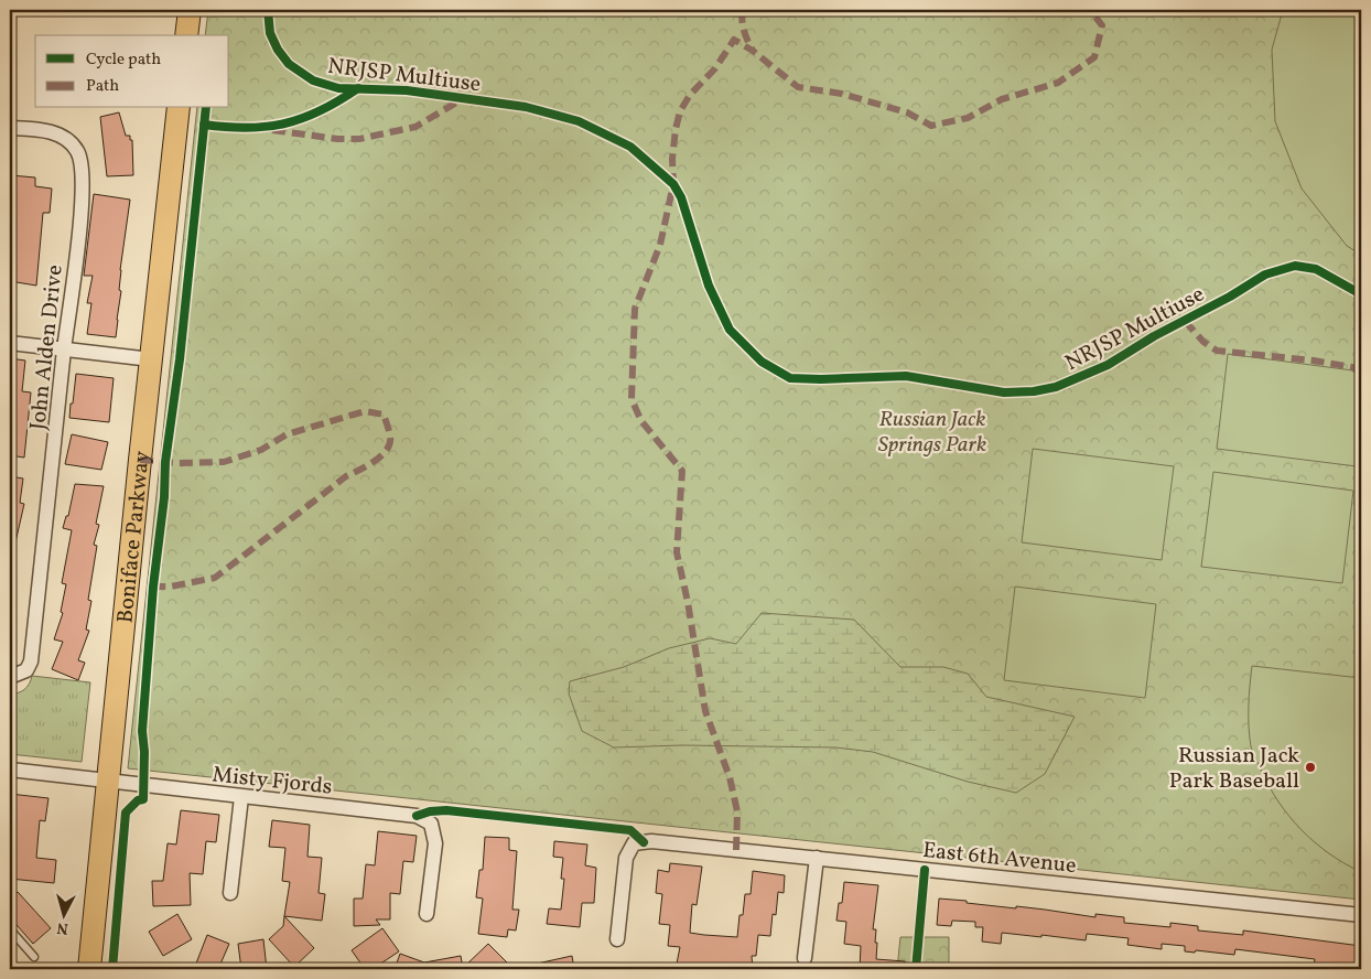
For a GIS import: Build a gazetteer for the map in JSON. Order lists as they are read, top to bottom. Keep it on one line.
{"streets":{"main road":["Boniface Parkway"],"street":["John Alden Drive","Misty Fjords","East 6th Avenue"],"cycle path":["NRJSP Multiuse"]},"crossings":[["Boniface Parkway","Misty Fjords"]],"parks":["Russian Jack Springs Park"],"places":["Russian Jack Park Baseball"],"legend":["Cycle path","Path"],"north":"bottom"}
